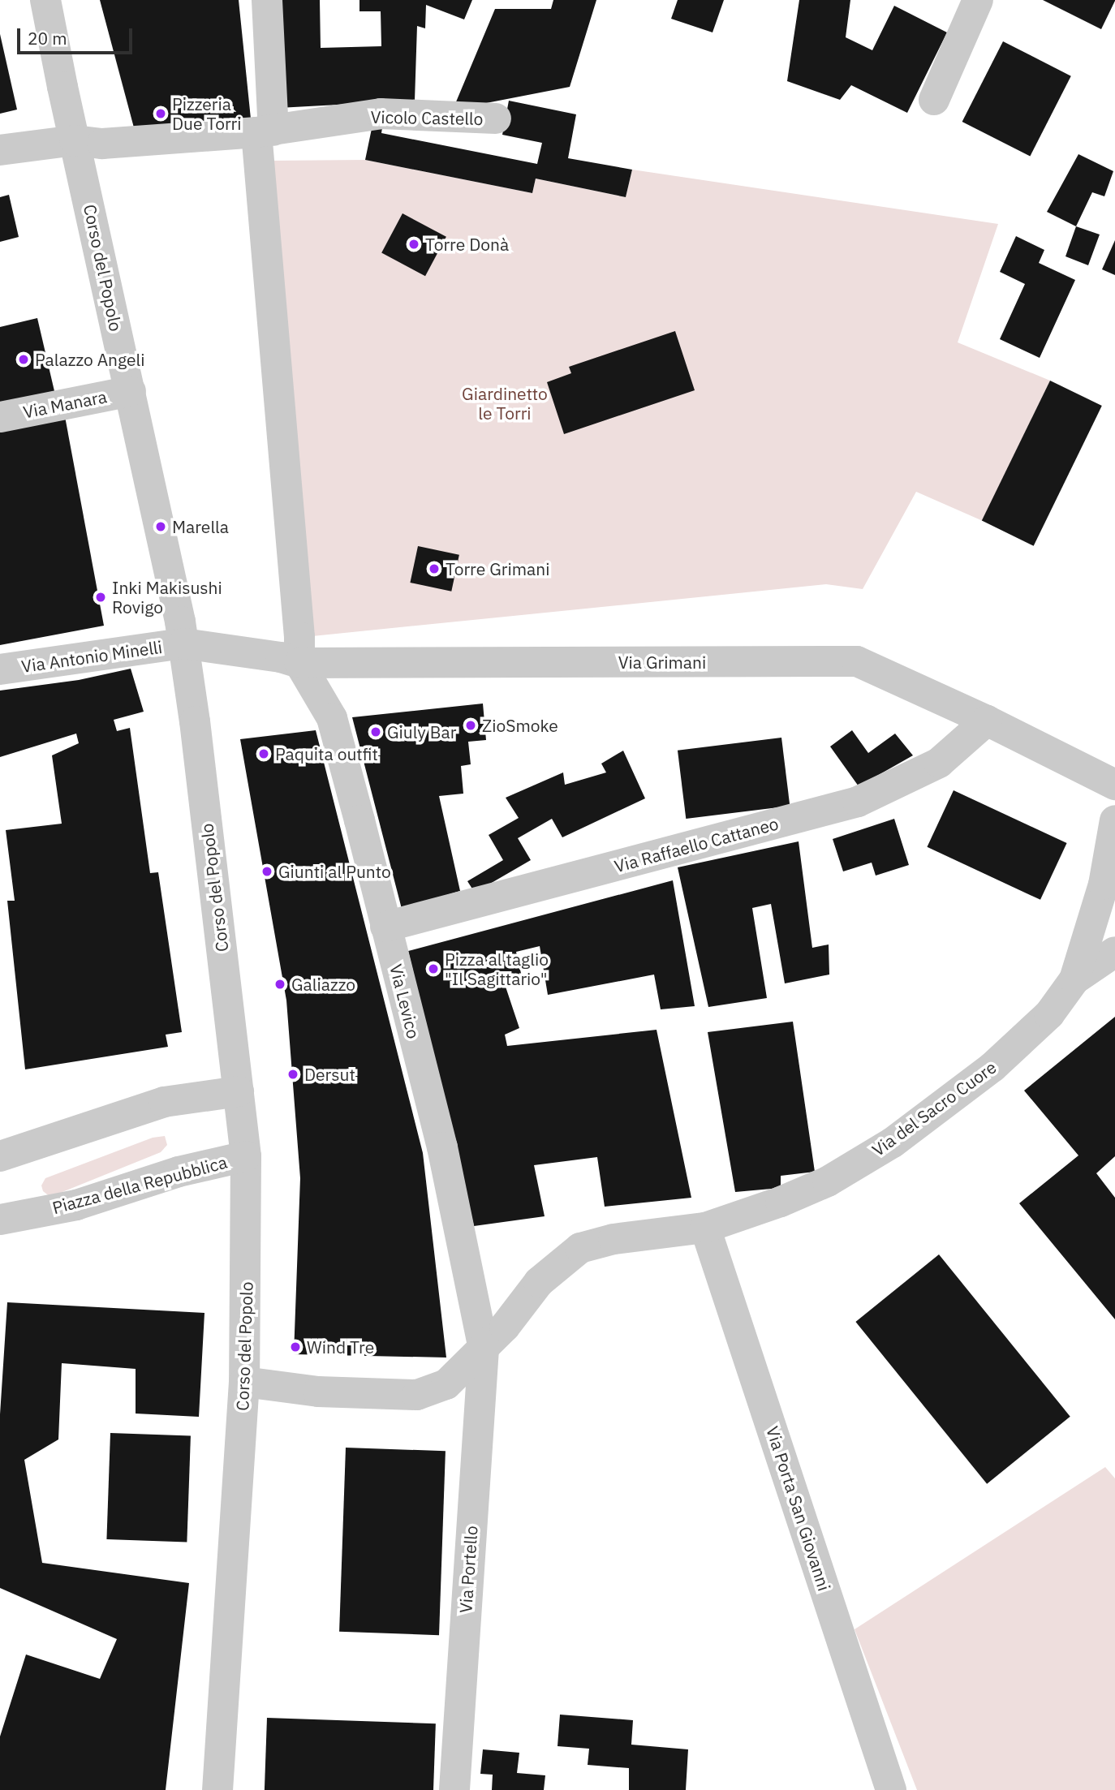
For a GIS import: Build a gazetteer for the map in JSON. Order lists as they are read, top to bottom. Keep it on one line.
{"streets":{"street":["Vicolo Castello","Corso del Popolo","Via Manara","Via Antonio Minelli","Via Grimani","Via Raffaello Cattaneo","Via Levico","Via del Sacro Cuore","Piazza della Repubblica","Via Porta San Giovanni","Via Portello"]},"crossings":[["Vicolo Castello","Corso del Popolo"],["Corso del Popolo","Via Manara"],["Corso del Popolo","Via Antonio Minelli"],["Corso del Popolo","Via Grimani"],["Corso del Popolo","Via del Sacro Cuore"],["Corso del Popolo","Piazza della Repubblica"],["Via Antonio Minelli","Via Grimani"],["Via Grimani","Via Raffaello Cattaneo"],["Via Grimani","Via Levico"],["Via Raffaello Cattaneo","Via Levico"],["Via Levico","Via del Sacro Cuore"],["Via Levico","Via Portello"],["Via del Sacro Cuore","Via Porta San Giovanni"],["Via del Sacro Cuore","Via Portello"]],"parks":["Giardinetto le Torri"],"places":["Pizzeria Due Torri","Torre Donà","Palazzo Angeli","Marella","Torre Grimani","Inki Makisushi Rovigo","ZioSmoke","Giuly Bar","Paquita outfit","Giunti al Punto","Pizza al taglio \"Il Sagittario\"","Galiazzo","Dersut","Wind Tre"],"scale_bar":"20 m"}
